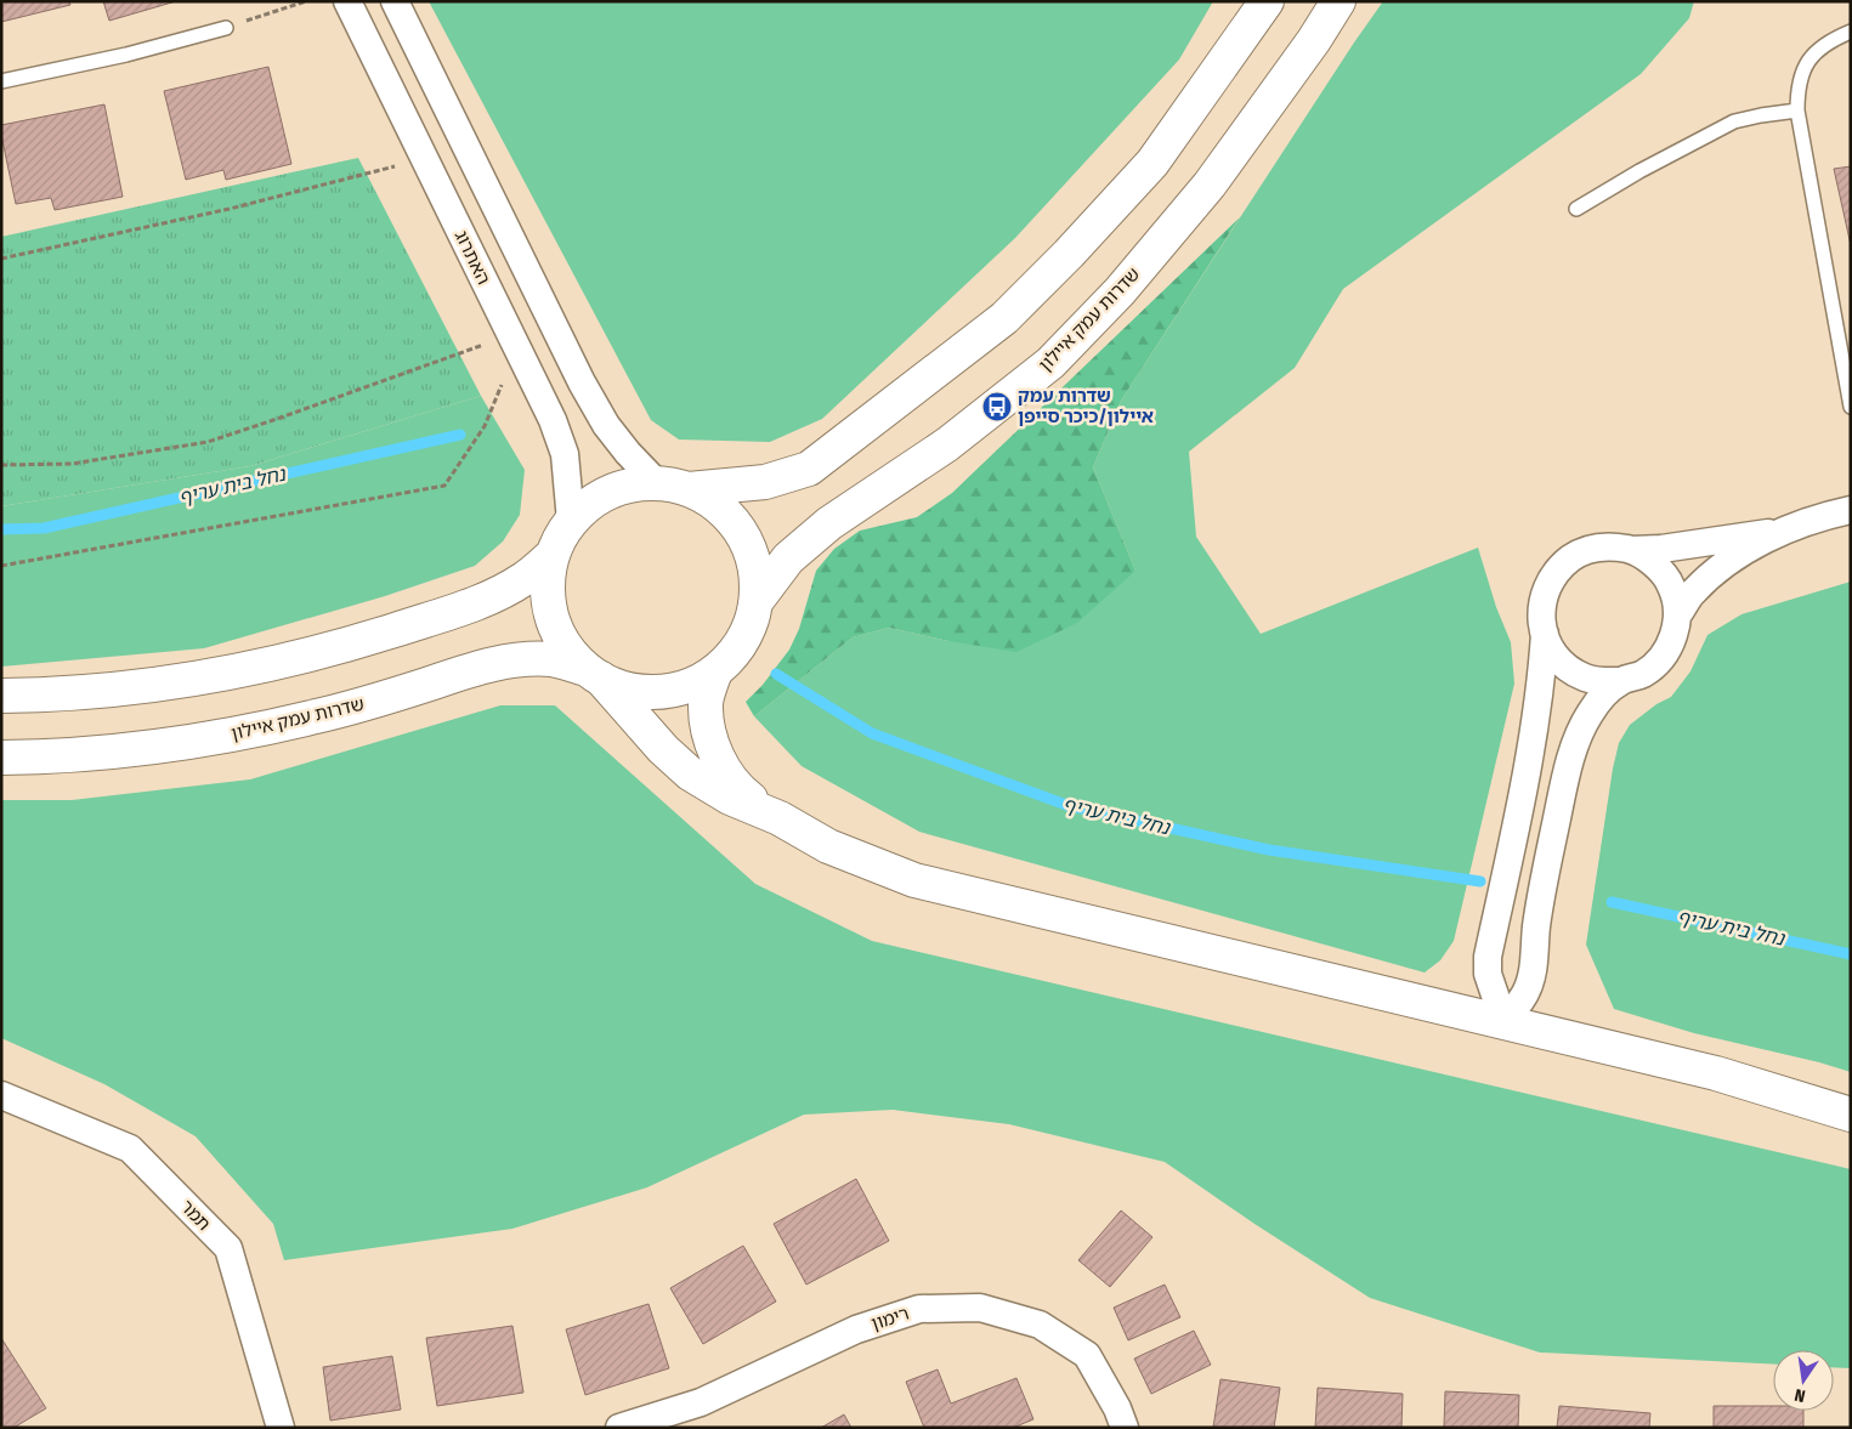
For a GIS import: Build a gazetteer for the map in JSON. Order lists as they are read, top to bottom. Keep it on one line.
{"streets":{"main road":["שדרות עמק איילון"],"street":["האתרוג","תמר","רימון"]},"crossings":[["האתרוג","שדרות עמק איילון"]],"water":["נחל בית עריף"],"places":{"bus stop":["שדרות עמק איילון/כיכר סייפן"]},"north":"bottom"}
